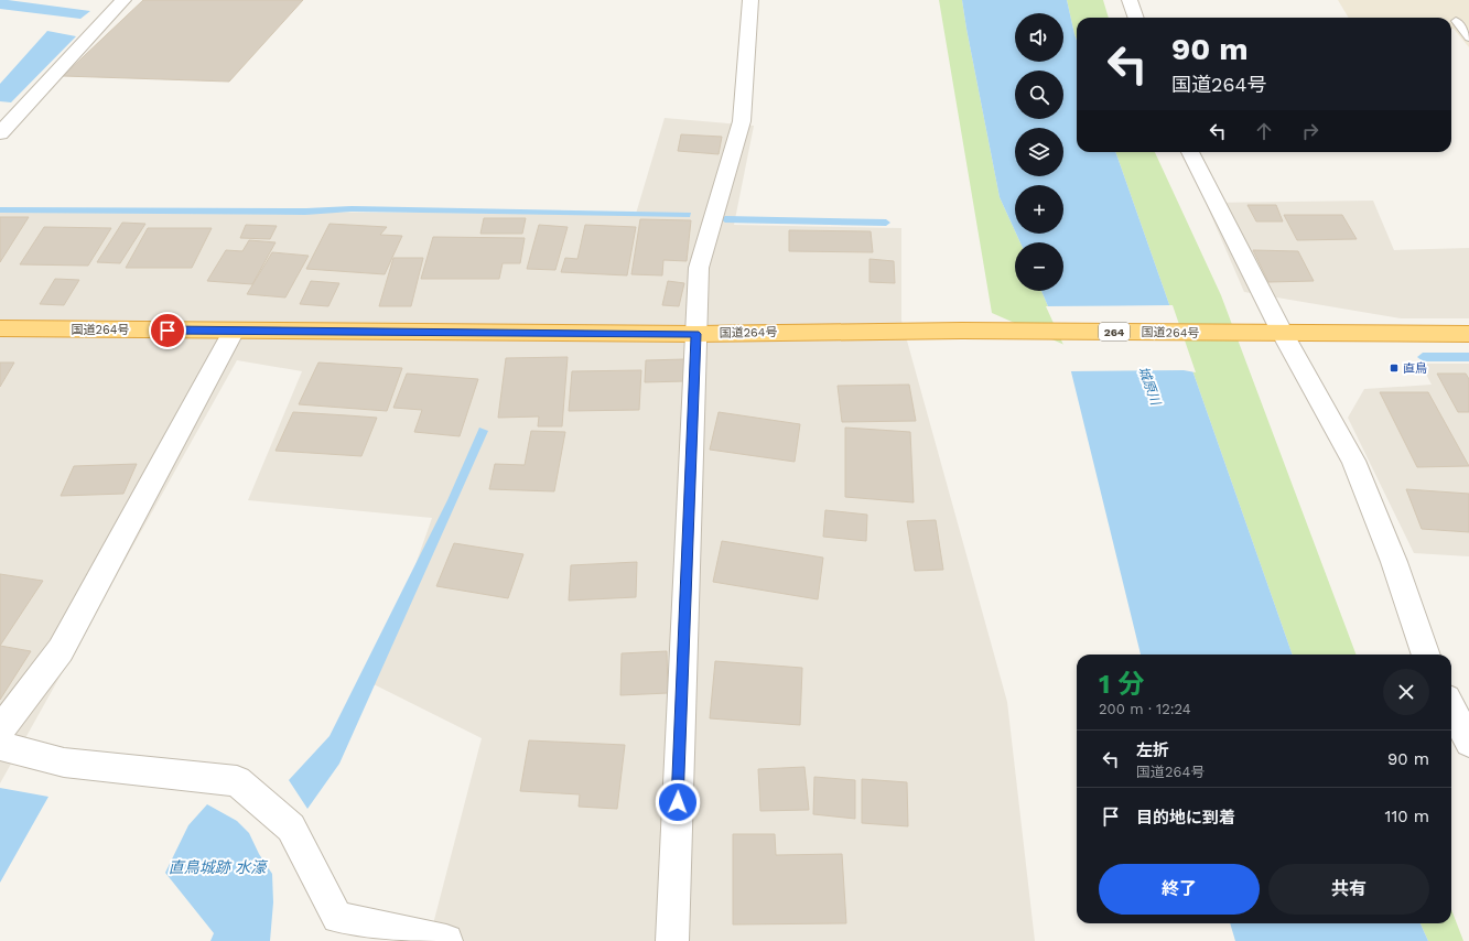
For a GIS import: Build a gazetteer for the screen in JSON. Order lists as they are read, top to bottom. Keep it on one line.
{"streets":{"highway":["国道264号","264"]},"water":["城原川","直鳥城跡 水濠"],"places":{"transit":["直鳥"]},"page":{"map_buttons":["+","−"],"turn":["90 m","国道264号"],"heading":["1 分","200 m · 12:24"],"list":[{"name":"左折","note":"国道264号","value":"90 m"},{"name":"目的地に到着","value":"110 m"}],"buttons":["終了","共有"]}}
